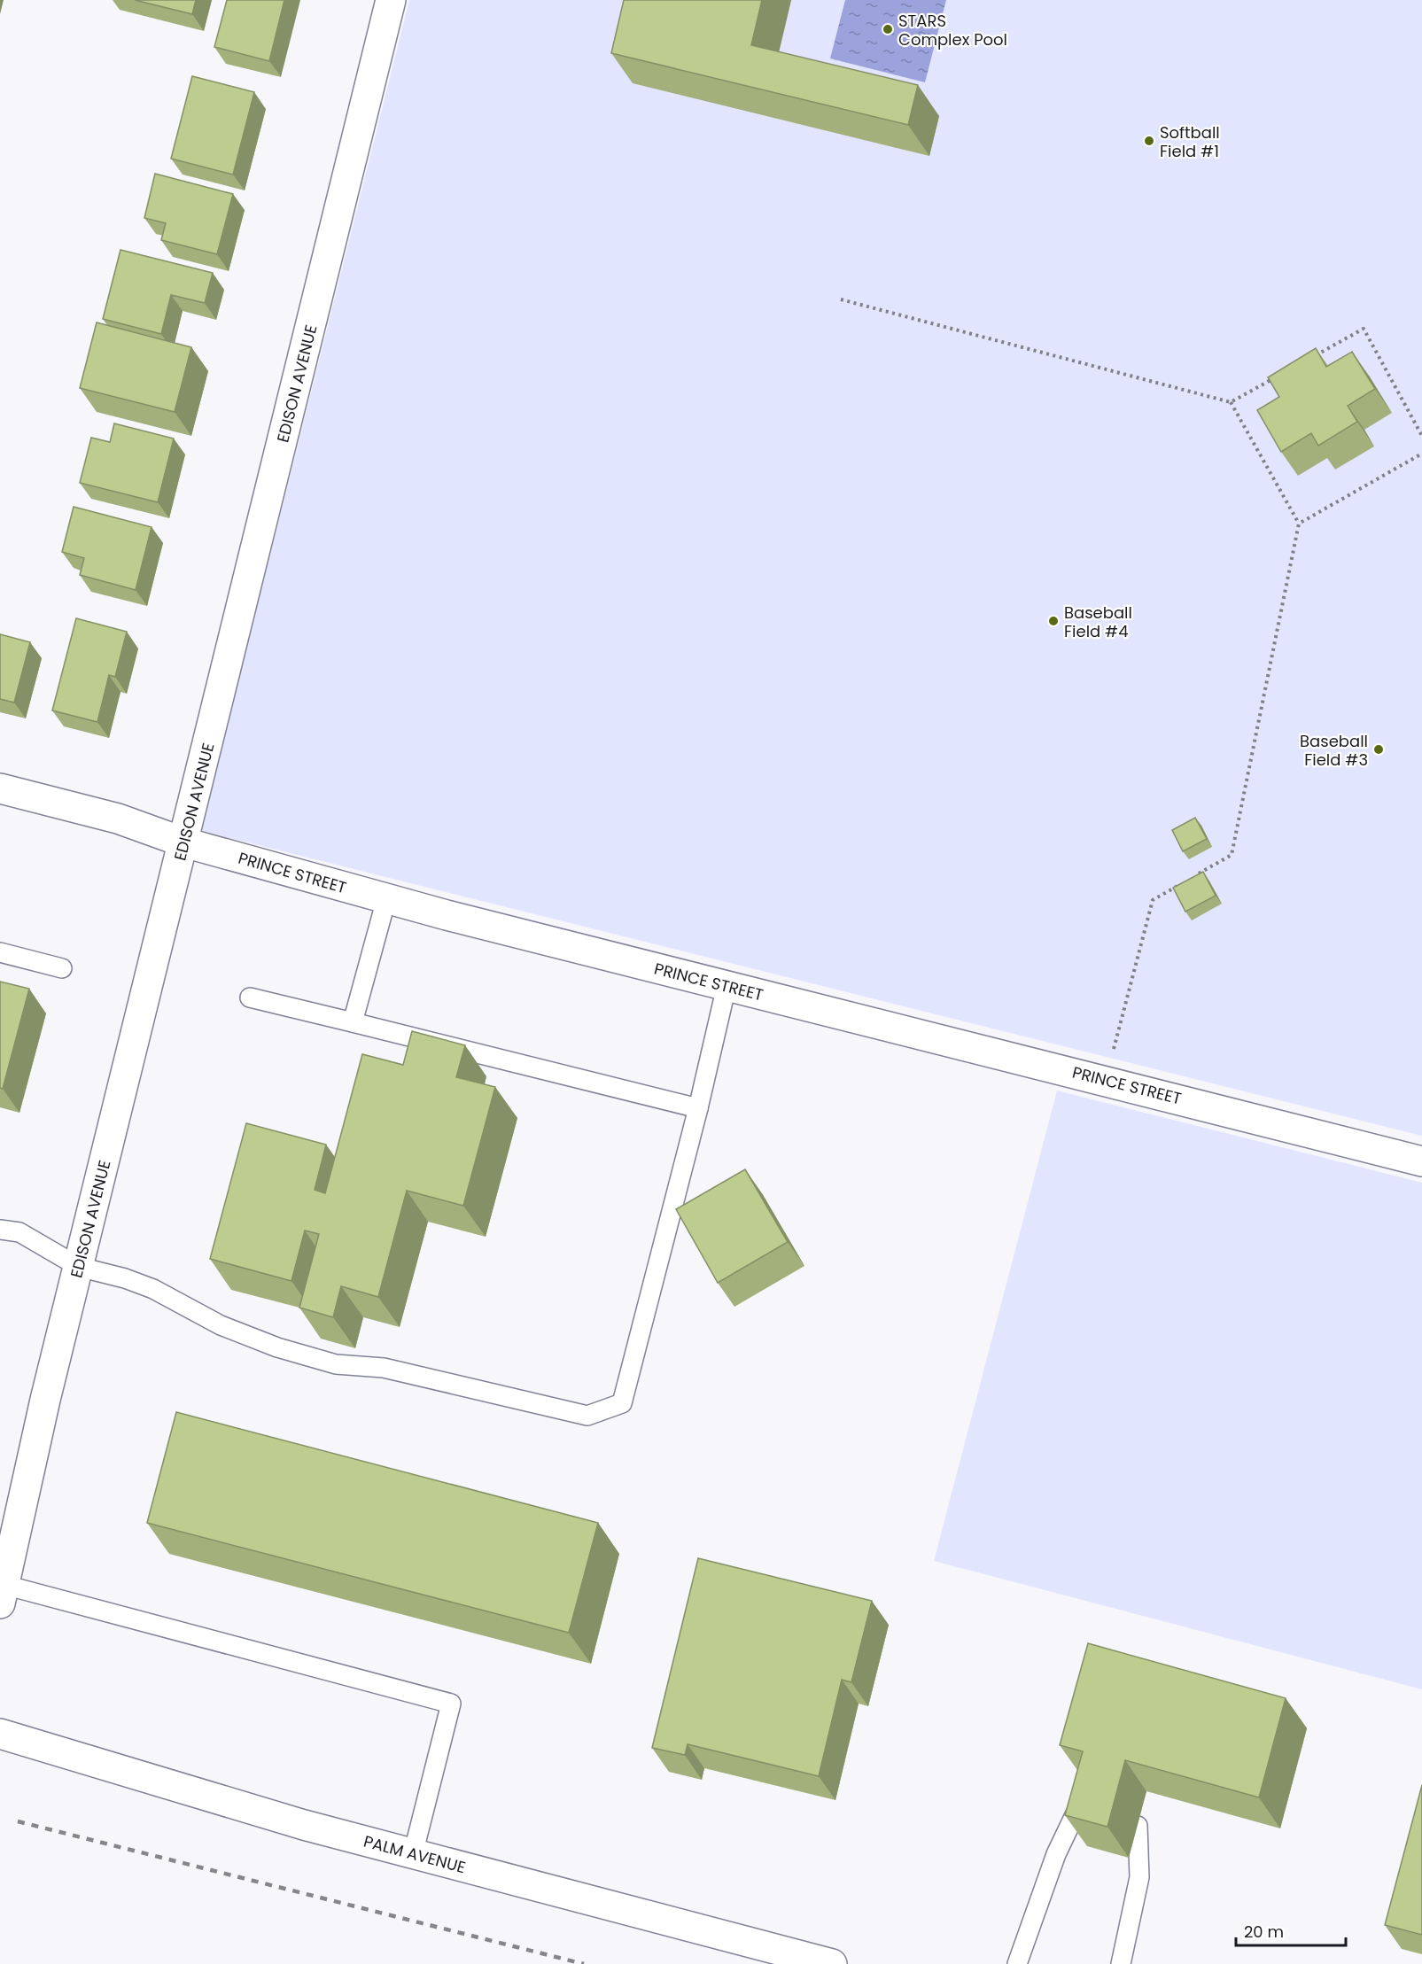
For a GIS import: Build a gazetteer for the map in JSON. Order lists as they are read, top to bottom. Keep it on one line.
{"streets":{"street":["EDISON AVENUE","PRINCE STREET","PALM AVENUE"]},"crossings":[["EDISON AVENUE","PRINCE STREET"]],"places":["STARS Complex Pool","Softball Field #1","Baseball Field #4","Baseball Field #3"],"scale_bar":"20 m"}
